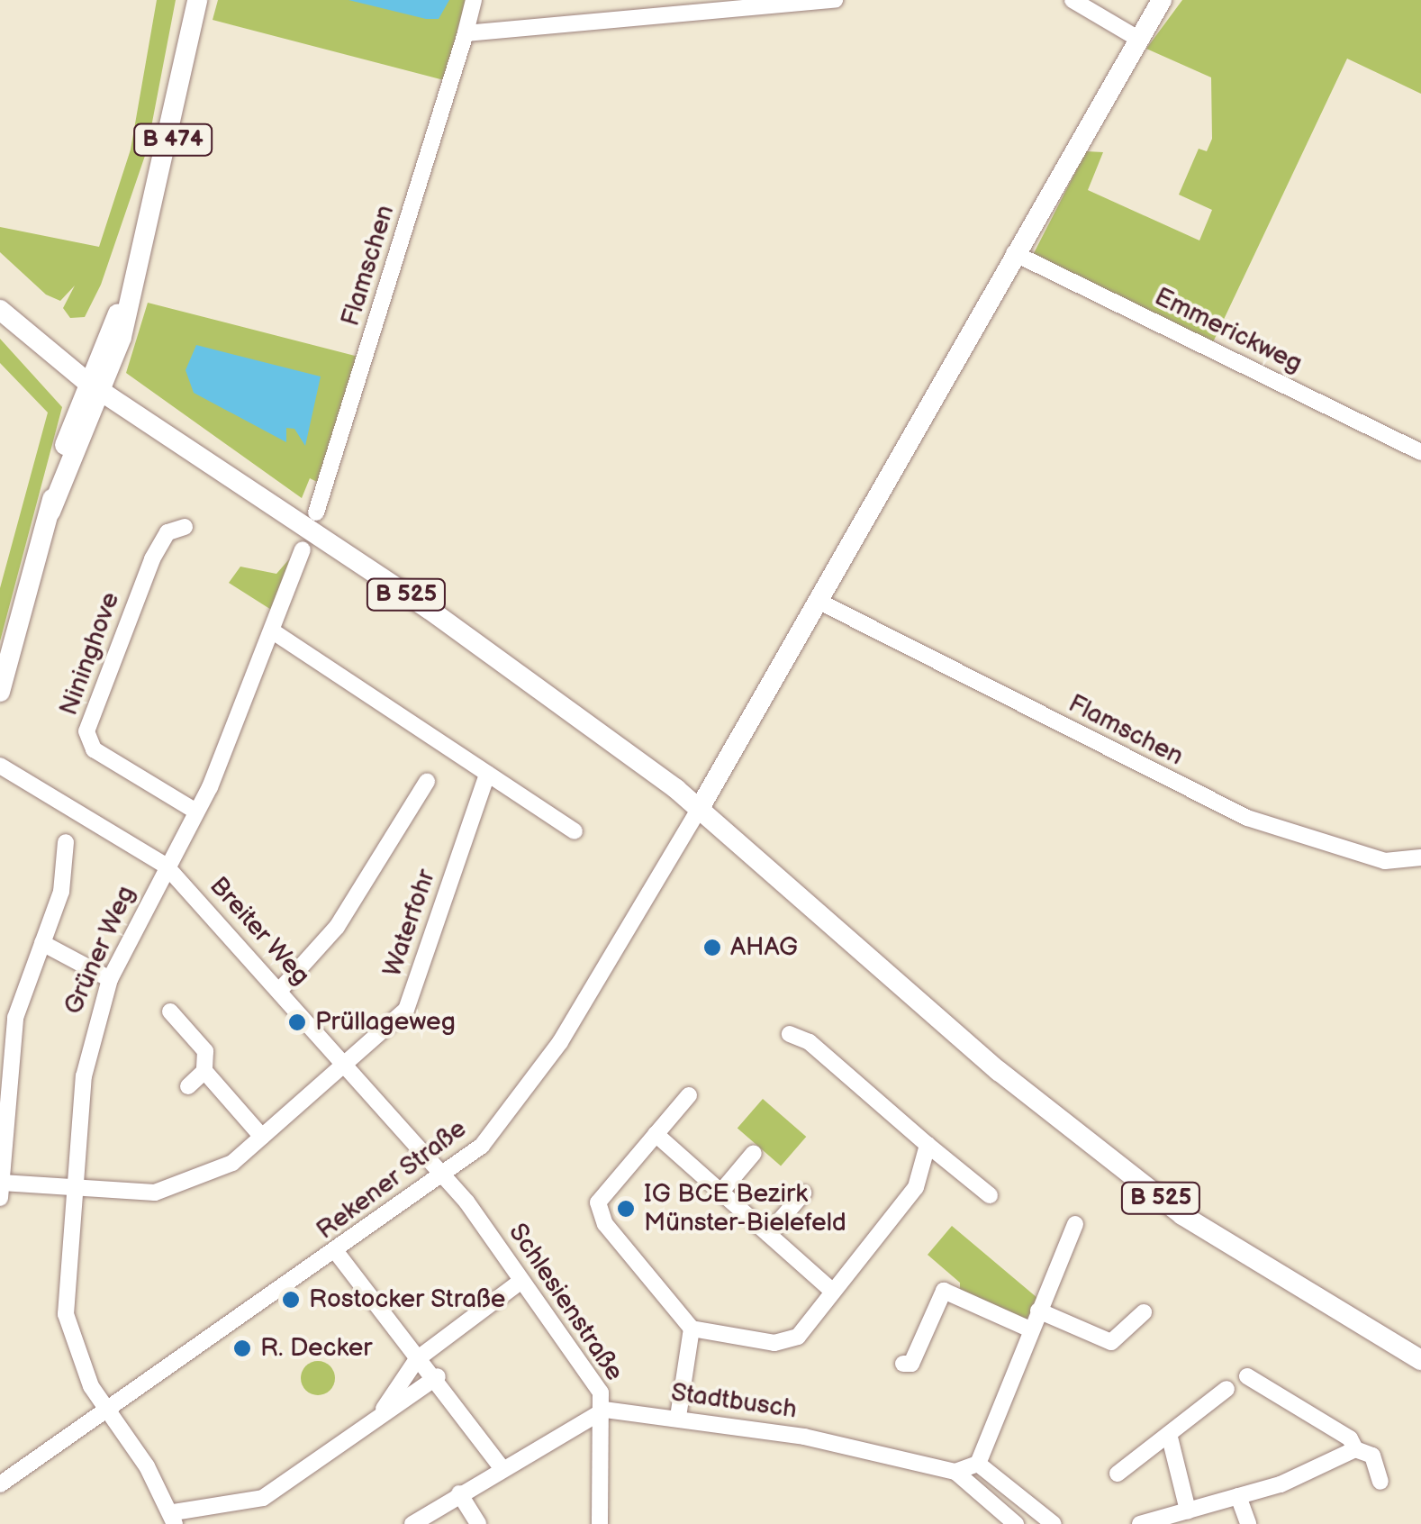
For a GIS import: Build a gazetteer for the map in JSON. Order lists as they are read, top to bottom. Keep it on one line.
{"streets":{"main road":["B 474","B 525"],"street":["Flamschen","Emmerickweg","Nininghove","Waterfohr","Breiter Weg","Grüner Weg","Rekener Straße","Schlesienstraße","Stadtbusch"]},"crossings":[["B 474","B 525"],["B 525","Rekener Straße"],["Nininghove","Grüner Weg"],["Waterfohr","Breiter Weg"],["Waterfohr","Grüner Weg"],["Breiter Weg","Grüner Weg"],["Breiter Weg","Rekener Straße"],["Breiter Weg","Schlesienstraße"],["Grüner Weg","Rekener Straße"],["Rekener Straße","Schlesienstraße"],["Schlesienstraße","Stadtbusch"]],"places":["AHAG","Prüllageweg","IG BCE Bezirk Münster-Bielefeld","Rostocker Straße","R. Decker"]}
